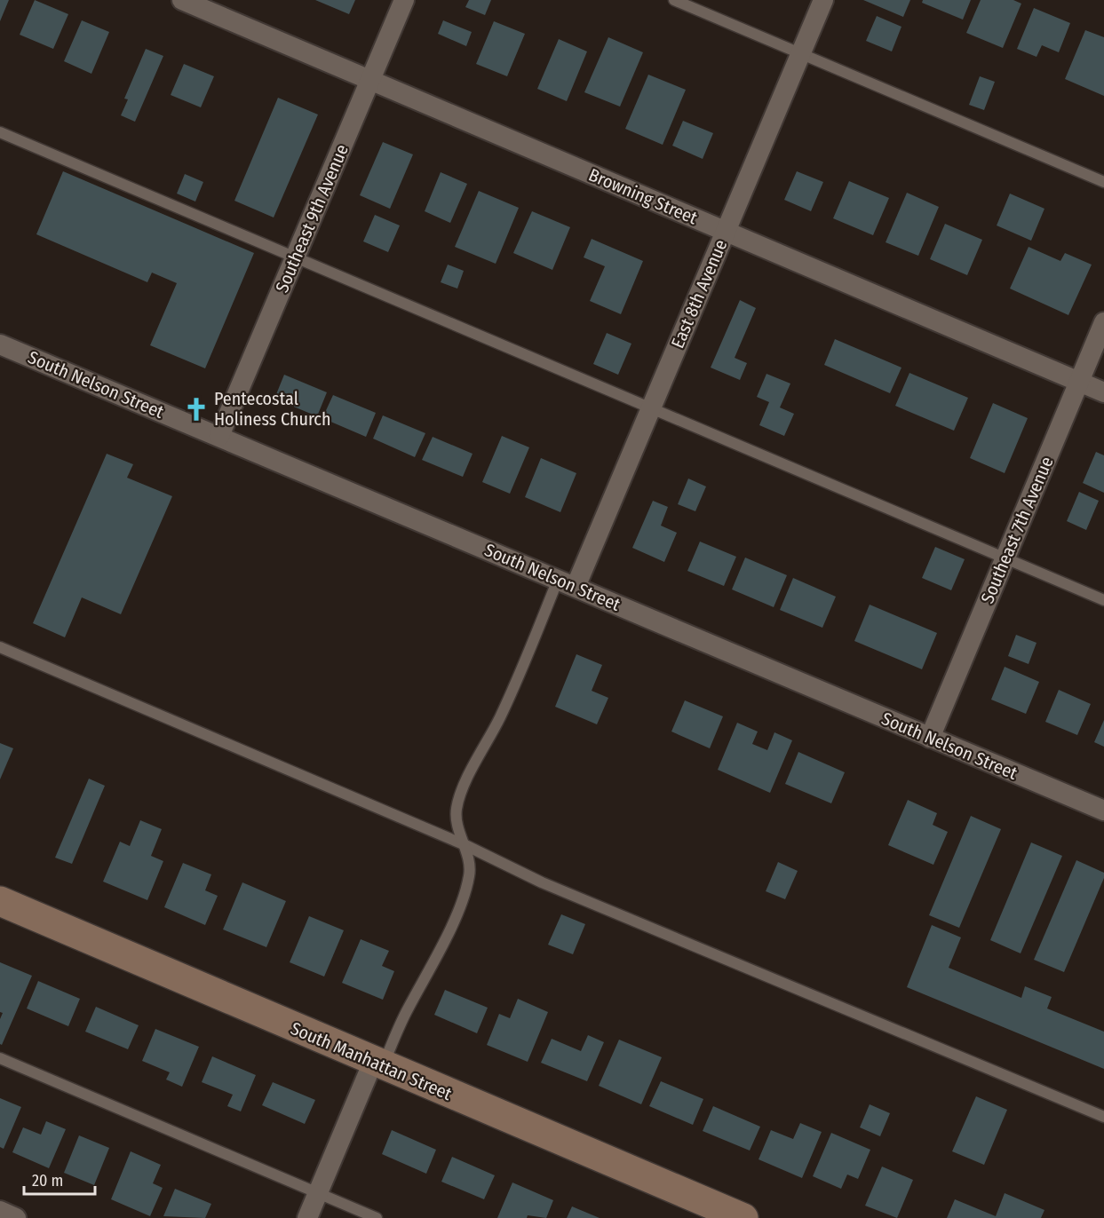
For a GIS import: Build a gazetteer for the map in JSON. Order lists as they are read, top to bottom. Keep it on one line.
{"streets":{"street":["Browning Street","Southeast 9th Avenue","East 8th Avenue","South Nelson Street","Southeast 7th Avenue","South Manhattan Street"]},"crossings":[["Browning Street","Southeast 9th Avenue"],["Browning Street","East 8th Avenue"],["Browning Street","Southeast 7th Avenue"],["Southeast 9th Avenue","South Nelson Street"],["East 8th Avenue","South Nelson Street"],["South Nelson Street","Southeast 7th Avenue"]],"places":{"church":["Pentecostal Holiness Church"]},"scale_bar":"20 m"}
